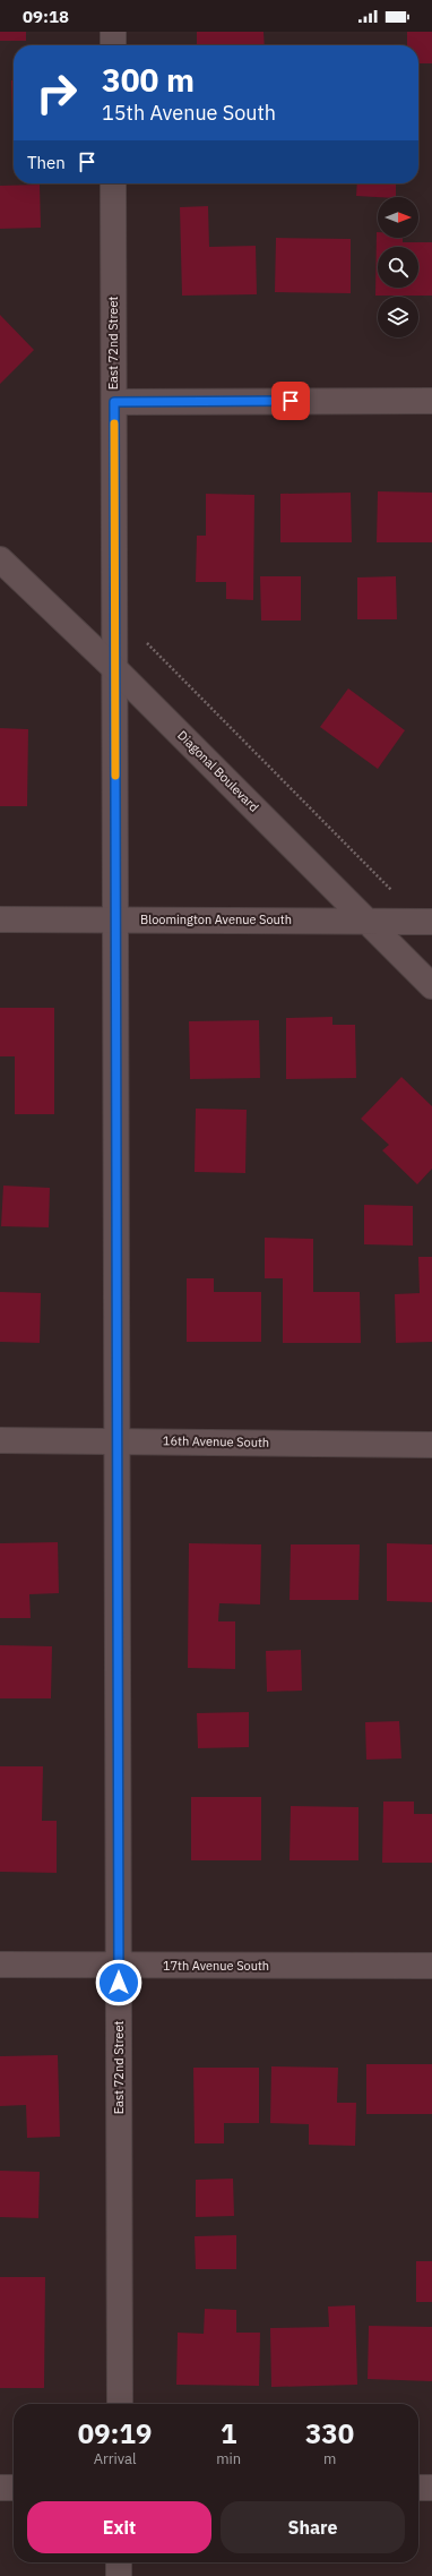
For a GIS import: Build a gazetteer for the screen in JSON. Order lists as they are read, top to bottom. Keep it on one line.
{"streets":{"street":["East 72nd Street","Diagonal Boulevard","Bloomington Avenue South","16th Avenue South","17th Avenue South"]},"crossings":[["East 72nd Street","Diagonal Boulevard"],["East 72nd Street","Bloomington Avenue South"],["East 72nd Street","16th Avenue South"],["East 72nd Street","17th Avenue South"],["Diagonal Boulevard","Bloomington Avenue South"]],"north":"right","page":{"status":"09:18","turn":["300 m","15th Avenue South"],"then":"Then","eta":["09:19","Arrival","1","min","330","m"],"buttons":["Exit","Share"]}}
